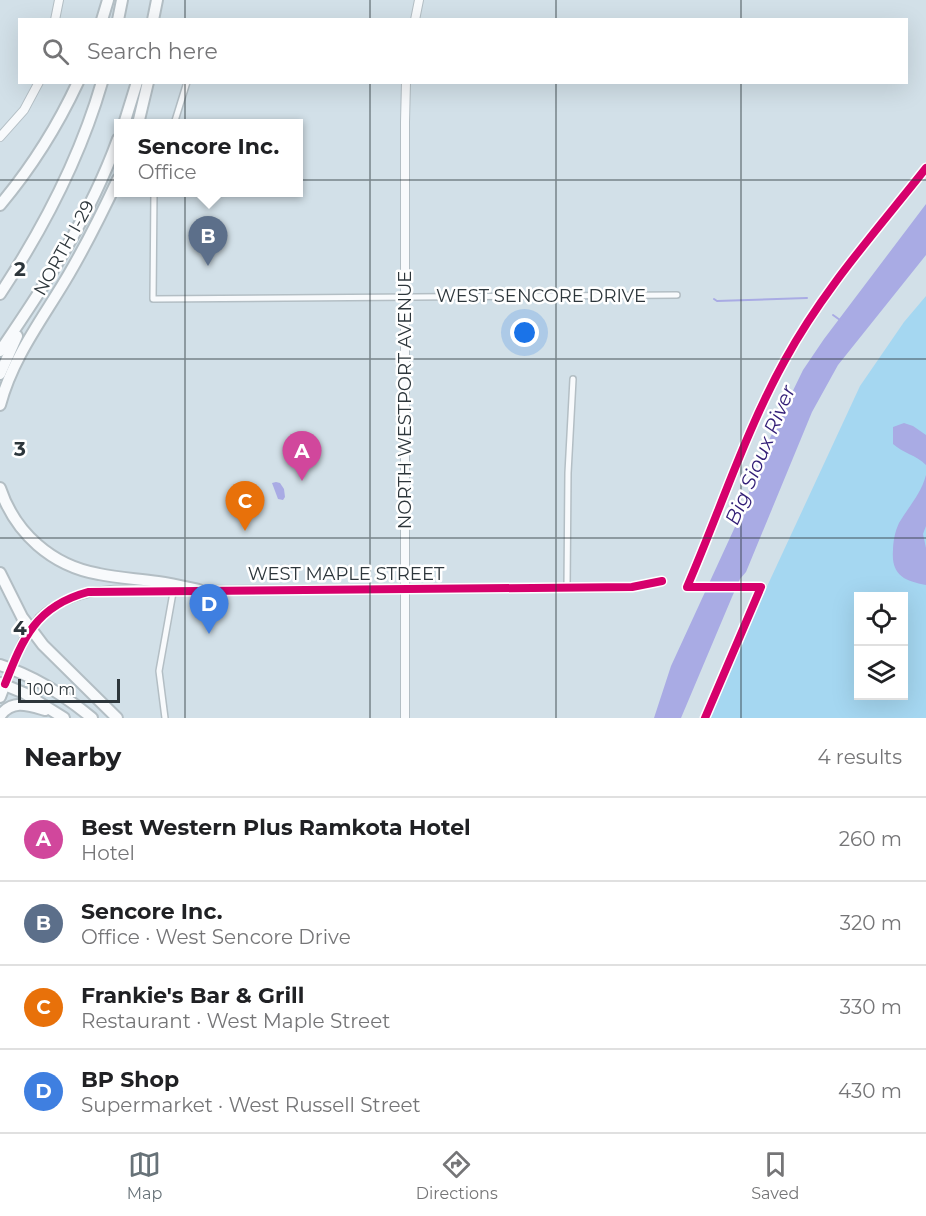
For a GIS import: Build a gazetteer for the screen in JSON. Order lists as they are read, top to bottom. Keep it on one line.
{"streets":{"highway":["NORTH I-29"],"main road":["NORTH WESTPORT AVENUE","WEST MAPLE STREET"],"street":["WEST SENCORE DRIVE"]},"crossings":[["WEST SENCORE DRIVE","NORTH WESTPORT AVENUE"],["NORTH WESTPORT AVENUE","WEST MAPLE STREET"]],"water":["Big Sioux River"],"scale_bar":"100 m","page":{"search":"Search here","popup":["Sencore Inc.","Office"],"pins":["B","A","C","D"],"scale":"100 m","heading":["Nearby","4 results"],"list":[{"mark":"A","name":"Best Western Plus Ramkota Hotel","note":"Hotel","value":"260 m"},{"mark":"B","name":"Sencore Inc.","note":"Office · West Sencore Drive","value":"320 m"},{"mark":"C","name":"Frankie's Bar & Grill","note":"Restaurant · West Maple Street","value":"330 m"},{"mark":"D","name":"BP Shop","note":"Supermarket · West Russell Street","value":"430 m"}],"nav":["Map","Directions","Saved"]},"grid":{"rows":["2","3","4"]}}
